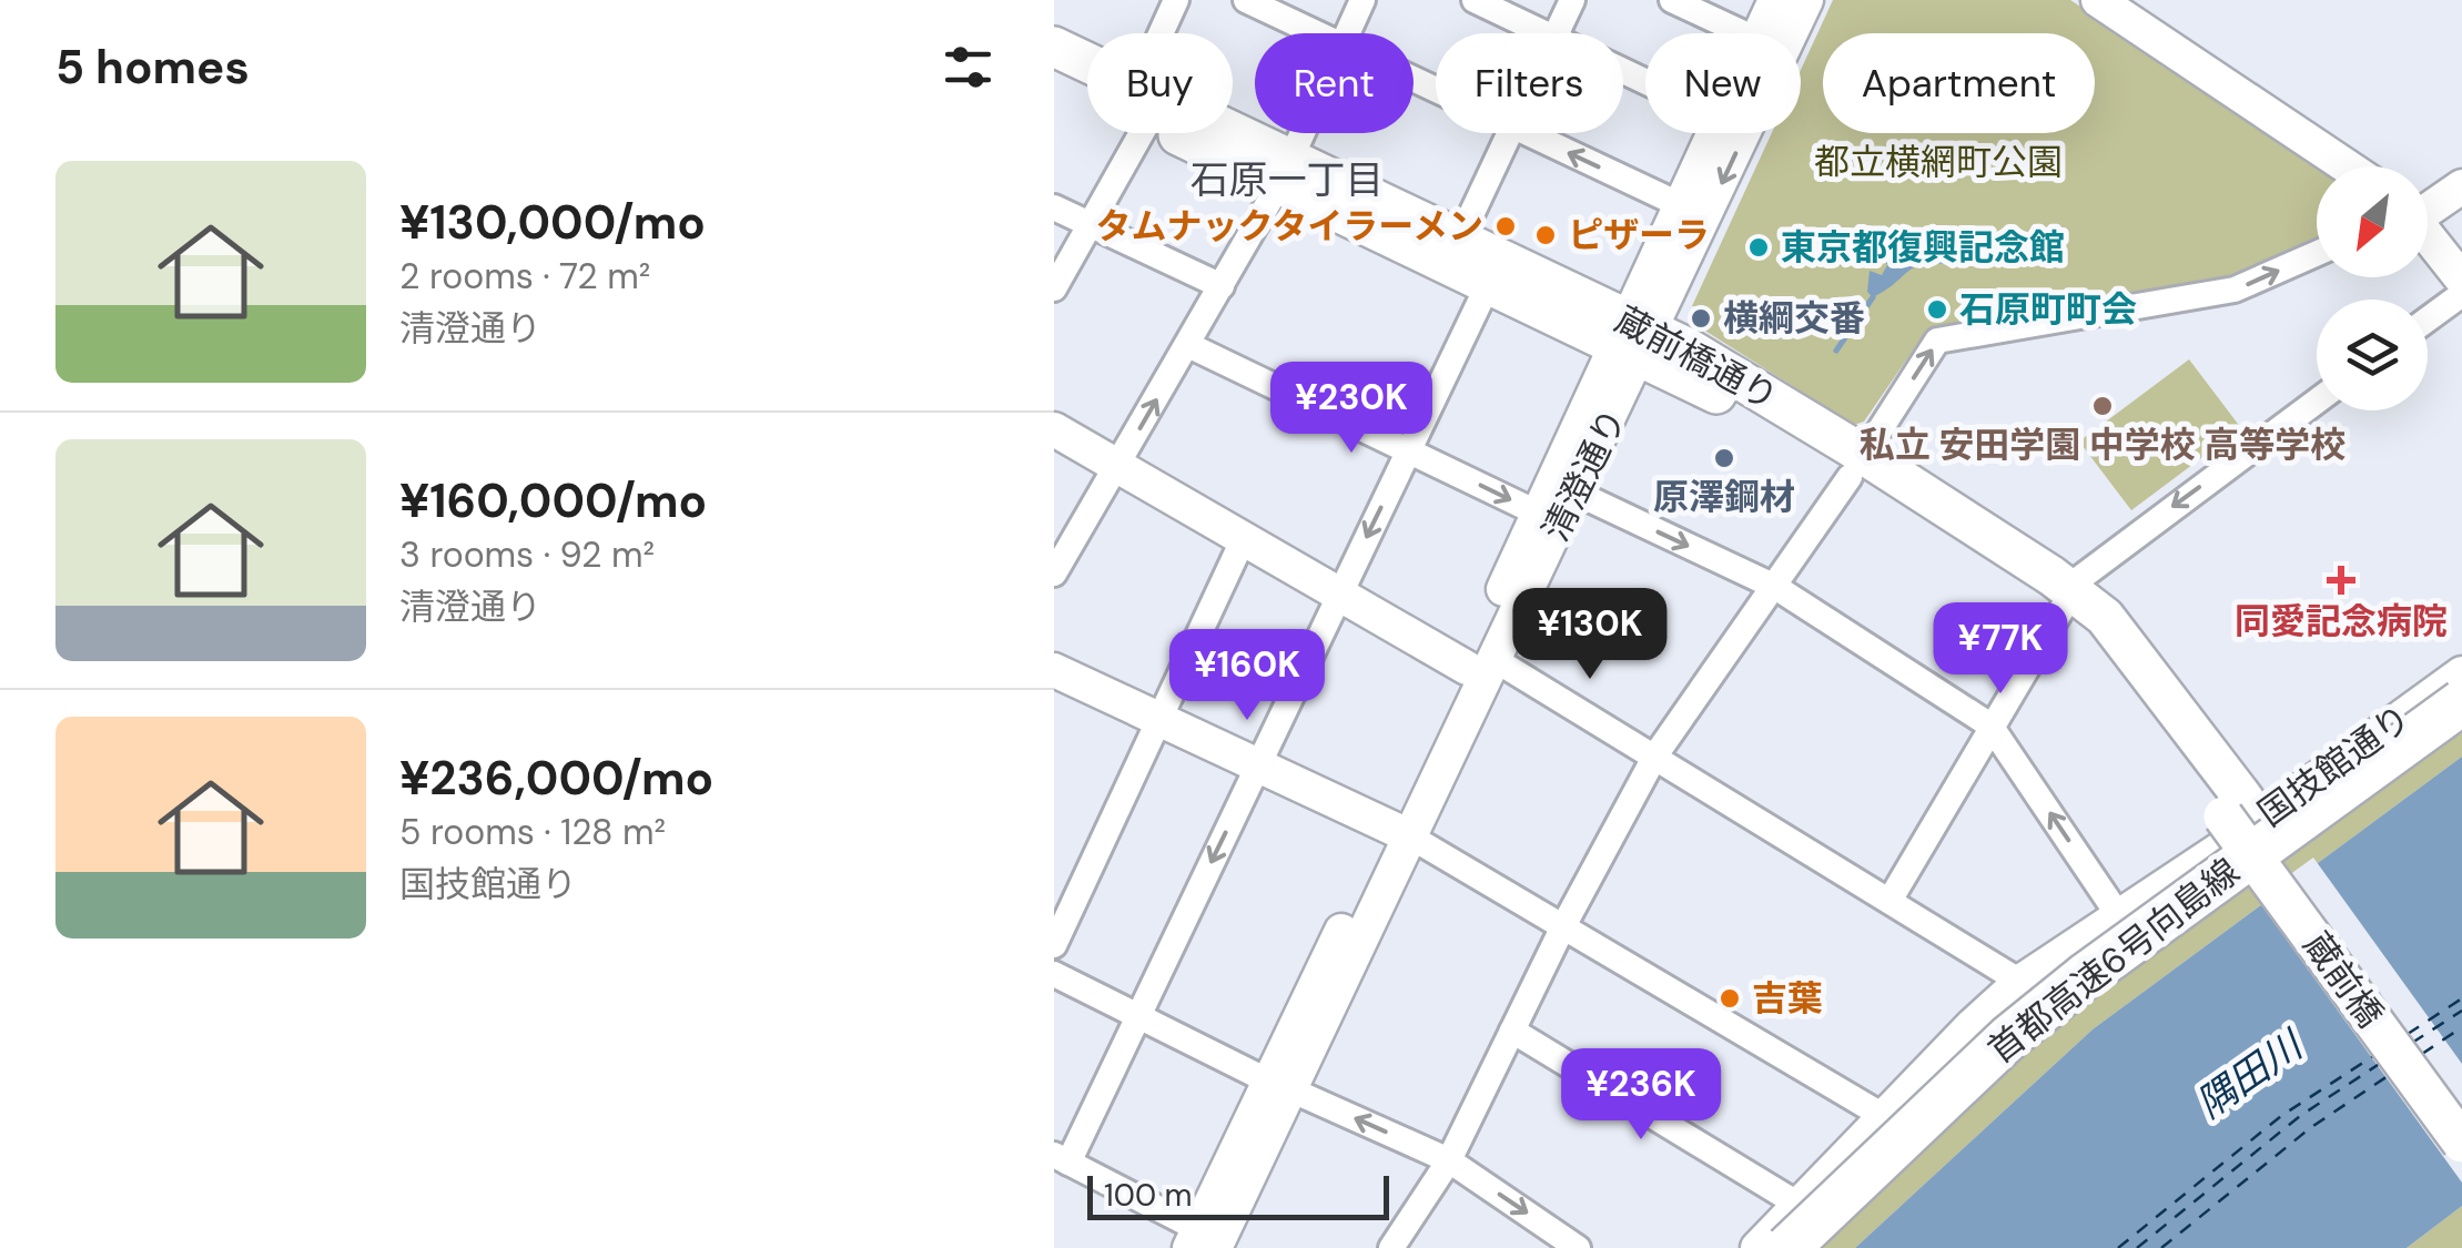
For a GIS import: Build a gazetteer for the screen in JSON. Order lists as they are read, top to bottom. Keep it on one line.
{"streets":{"highway":["首都高速6号向島線"],"main road":["蔵前橋通り","蔵前橋"],"street":["清澄通り","国技館通り"]},"crossings":[["蔵前橋通り","清澄通り"],["蔵前橋通り","蔵前橋"]],"districts":["石原一丁目"],"water":["隅田川"],"parks":["都立横網町公園"],"places":{"other":["タムナックタイラーメン","ピザーラ","東京都復興記念館","石原町町会","横綱交番","私立 安田学園 中学校 高等学校","原澤鋼材","吉葉"],"health":["同愛記念病院"]},"scale_bar":"100 m","north":"bottom left","page":{"heading":"5 homes","chip":["Buy","Rent","Filters","New","Apartment"],"list":[{"name":"¥130,000/mo","note":"2 rooms · 72 m² · 清澄通り"},{"name":"¥160,000/mo","note":"3 rooms · 92 m² · 清澄通り"},{"name":"¥236,000/mo","note":"5 rooms · 128 m² · 国技館通り"}],"price":["¥230K","¥130K","¥77K","¥160K","¥236K"],"scale":"100 m"}}
